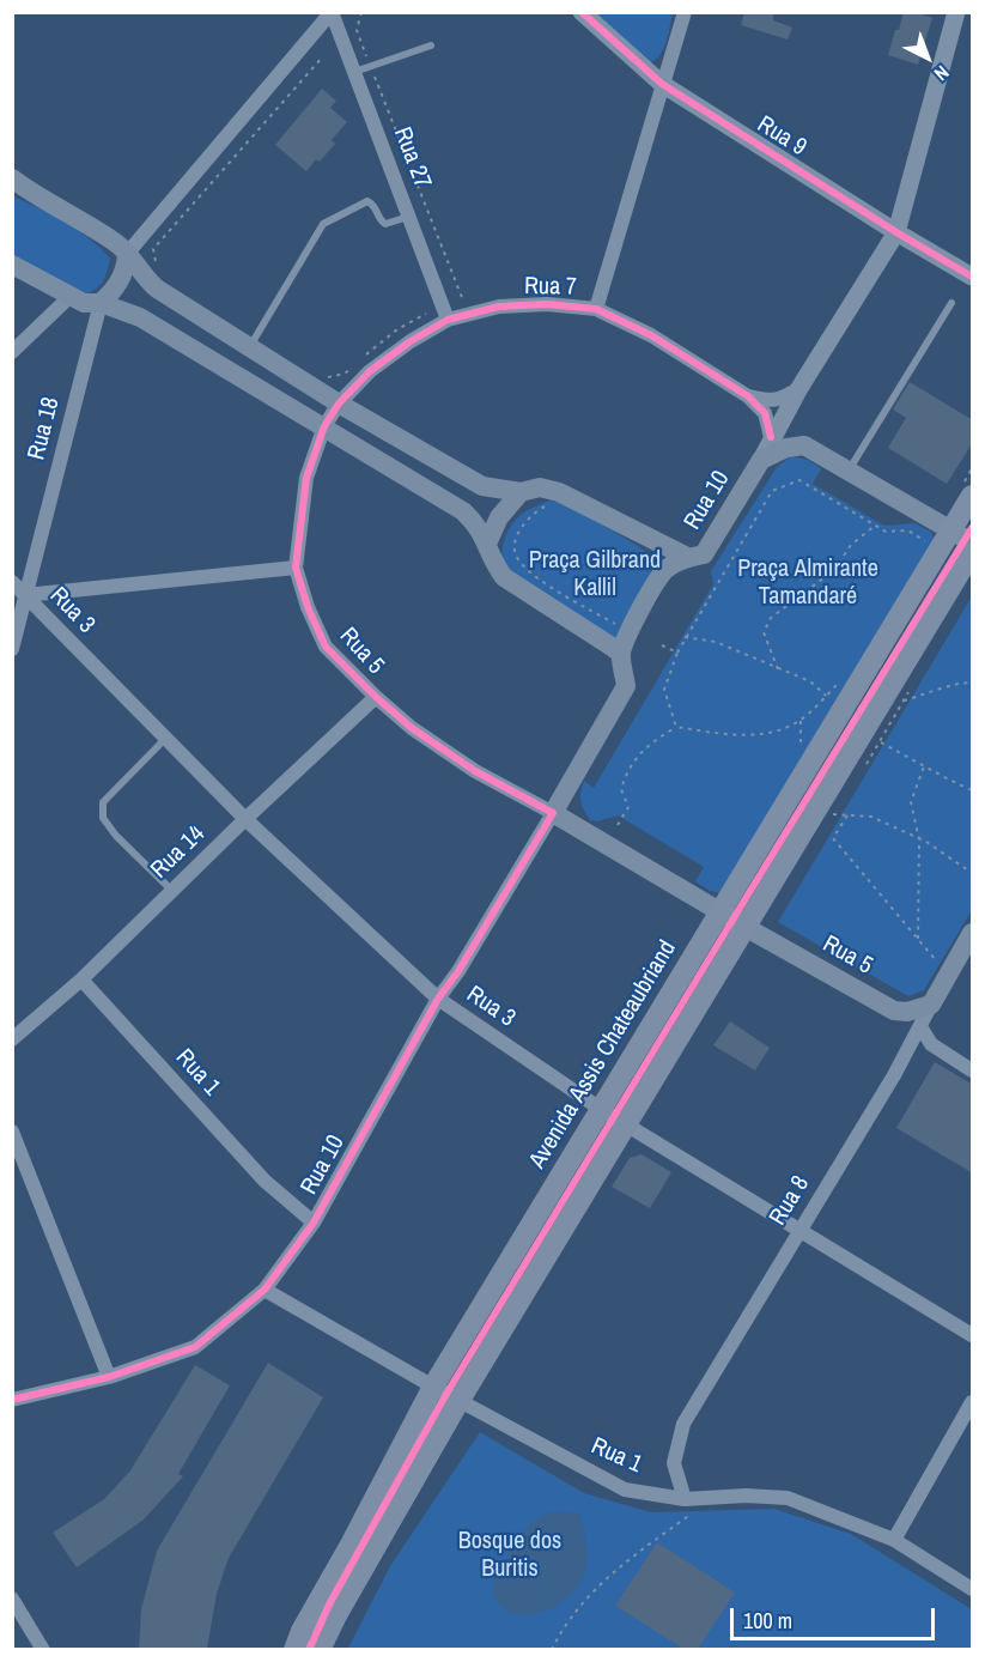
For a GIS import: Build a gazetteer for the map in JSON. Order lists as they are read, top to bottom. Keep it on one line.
{"streets":{"main road":["Rua 10","Rua 5","Avenida Assis Chateaubriand","Rua 8"],"street":["Rua 9","Rua 27","Rua 7","Rua 18","Rua 3","Rua 14","Rua 1"]},"crossings":[["Rua 9","Rua 10"],["Rua 27","Rua 7"],["Rua 7","Rua 10"],["Rua 7","Rua 5"],["Rua 18","Rua 3"],["Rua 10","Rua 3"],["Rua 10","Rua 5"],["Rua 10","Rua 1"],["Rua 3","Rua 14"],["Rua 3","Avenida Assis Chateaubriand"],["Rua 3","Rua 8"],["Rua 5","Rua 14"],["Rua 5","Avenida Assis Chateaubriand"],["Rua 5","Rua 8"],["Rua 14","Rua 1"],["Avenida Assis Chateaubriand","Rua 1"],["Rua 1","Rua 8"]],"parks":["Praça Gilbrand Kallil","Praça Almirante Tamandaré","Bosque dos Buritis"],"scale_bar":"100 m","north":"bottom right"}
